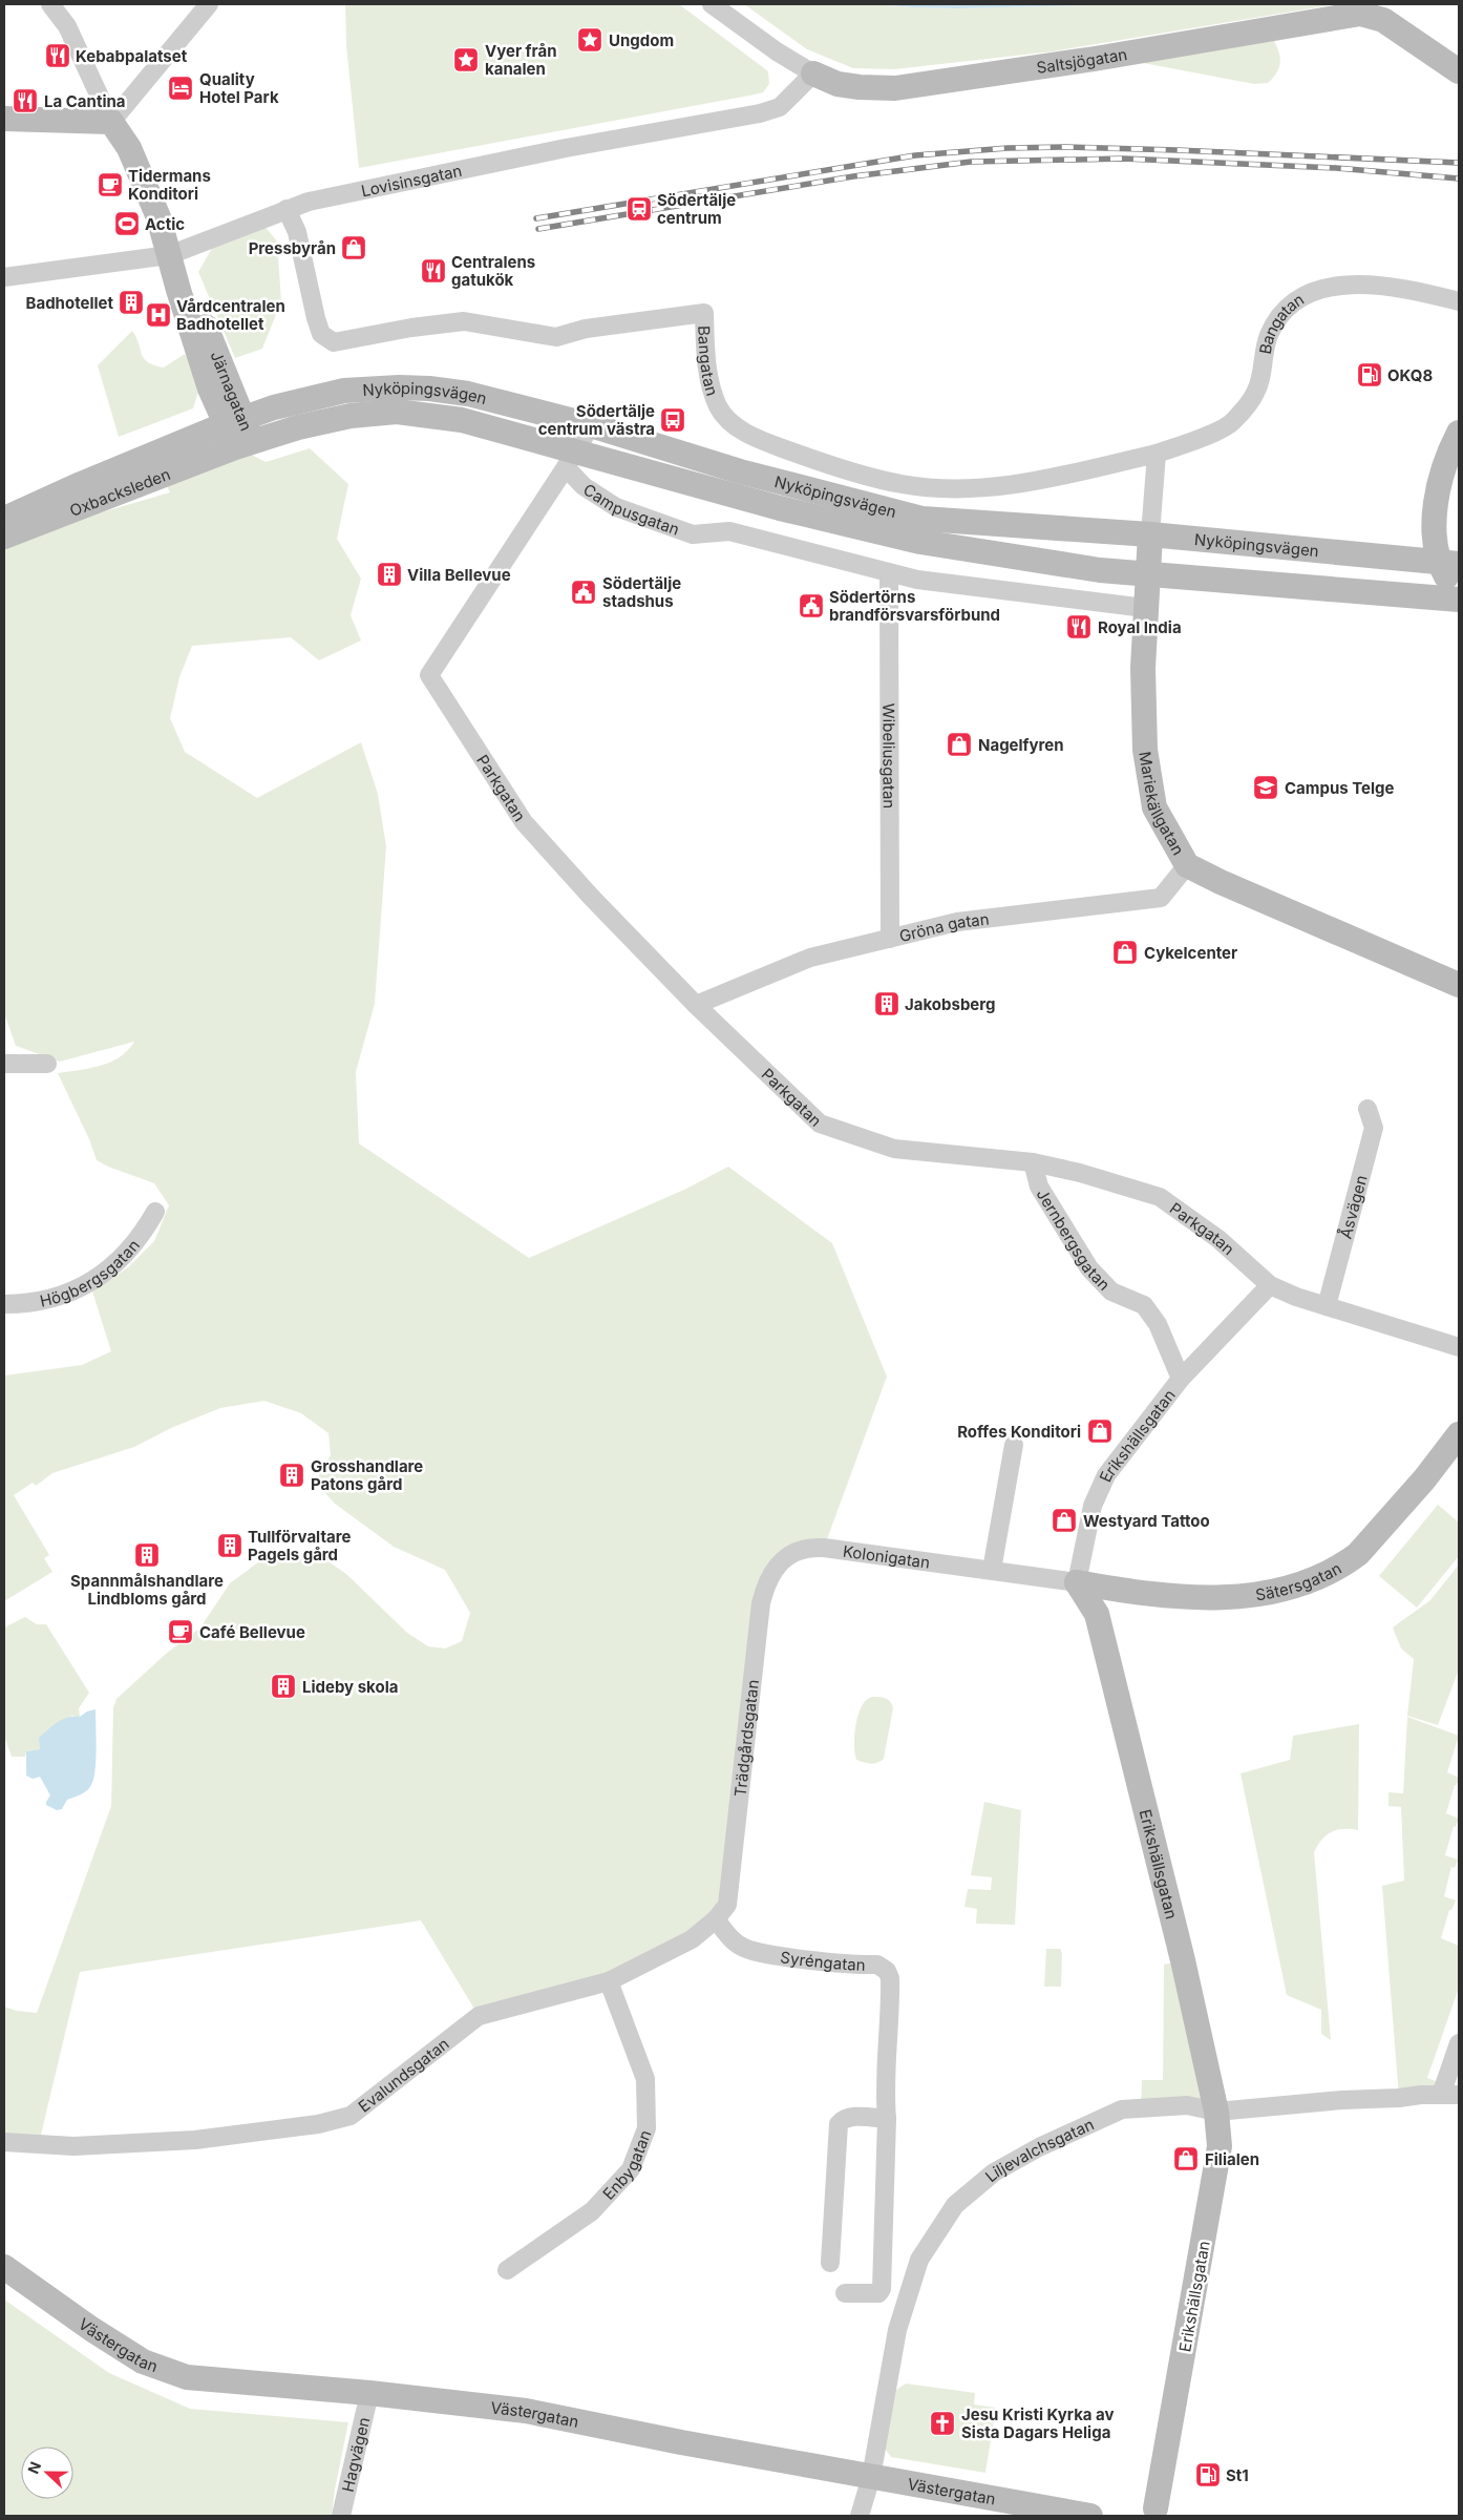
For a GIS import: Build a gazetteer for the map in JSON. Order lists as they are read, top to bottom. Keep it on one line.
{"streets":{"street":["Saltsjögatan","Lovisinsgatan","Bangatan","Järnagatan","Nyköpingsvägen","Oxbacksleden","Campusgatan","Wibeliusgatan","Parkgatan","Mariekällgatan","Gröna gatan","Åsvägen","Jernbergsgatan","Högbergsgatan","Erikshällsgatan","Kolonigatan","Sätersgatan","Trädgårdsgatan","Syréngatan","Evalundsgatan","Liljevalchsgatan","Enbygatan","Västergatan","Hagvägen"]},"crossings":[["Saltsjögatan","Lovisinsgatan"],["Lovisinsgatan","Bangatan"],["Lovisinsgatan","Järnagatan"],["Järnagatan","Nyköpingsvägen"],["Järnagatan","Oxbacksleden"],["Nyköpingsvägen","Oxbacksleden"],["Nyköpingsvägen","Campusgatan"],["Nyköpingsvägen","Parkgatan"],["Nyköpingsvägen","Mariekällgatan"],["Campusgatan","Wibeliusgatan"],["Campusgatan","Parkgatan"],["Wibeliusgatan","Gröna gatan"],["Parkgatan","Gröna gatan"],["Parkgatan","Åsvägen"],["Parkgatan","Jernbergsgatan"],["Parkgatan","Erikshällsgatan"],["Mariekällgatan","Gröna gatan"],["Jernbergsgatan","Erikshällsgatan"],["Erikshällsgatan","Kolonigatan"],["Erikshällsgatan","Sätersgatan"],["Erikshällsgatan","Liljevalchsgatan"],["Kolonigatan","Sätersgatan"],["Kolonigatan","Trädgårdsgatan"],["Trädgårdsgatan","Syréngatan"],["Trädgårdsgatan","Evalundsgatan"],["Syréngatan","Evalundsgatan"],["Evalundsgatan","Enbygatan"],["Liljevalchsgatan","Västergatan"],["Västergatan","Hagvägen"]],"places":{"place":["Ungdom","Vyer från kanalen"],"restaurant":["Kebabpalatset","La Cantina","Centralens gatukök","Royal India"],"hotel":["Quality Hotel Park"],"cafe":["Tidermans Konditori","Café Bellevue"],"station":["Södertälje centrum"],"sports":["Actic"],"shop":["Pressbyrån","Nagelfyren","Cykelcenter","Roffes Konditori","Westyard Tattoo","Filialen"],"building":["Badhotellet","Villa Bellevue","Jakobsberg","Grosshandlare Patons gård","Tullförvaltare Pagels gård","Spannmålshandlare Lindbloms gård","Lideby skola"],"hospital":["Vårdcentralen Badhotellet"],"fuel station":["OKQ8","St1"],"bus stop":["Södertälje centrum västra"],"public building":["Södertälje stadshus","Södertörns brandförsvarsförbund"],"school or university":["Campus Telge"],"church":["Jesu Kristi Kyrka av Sista Dagars Heliga"]},"north":"left"}
